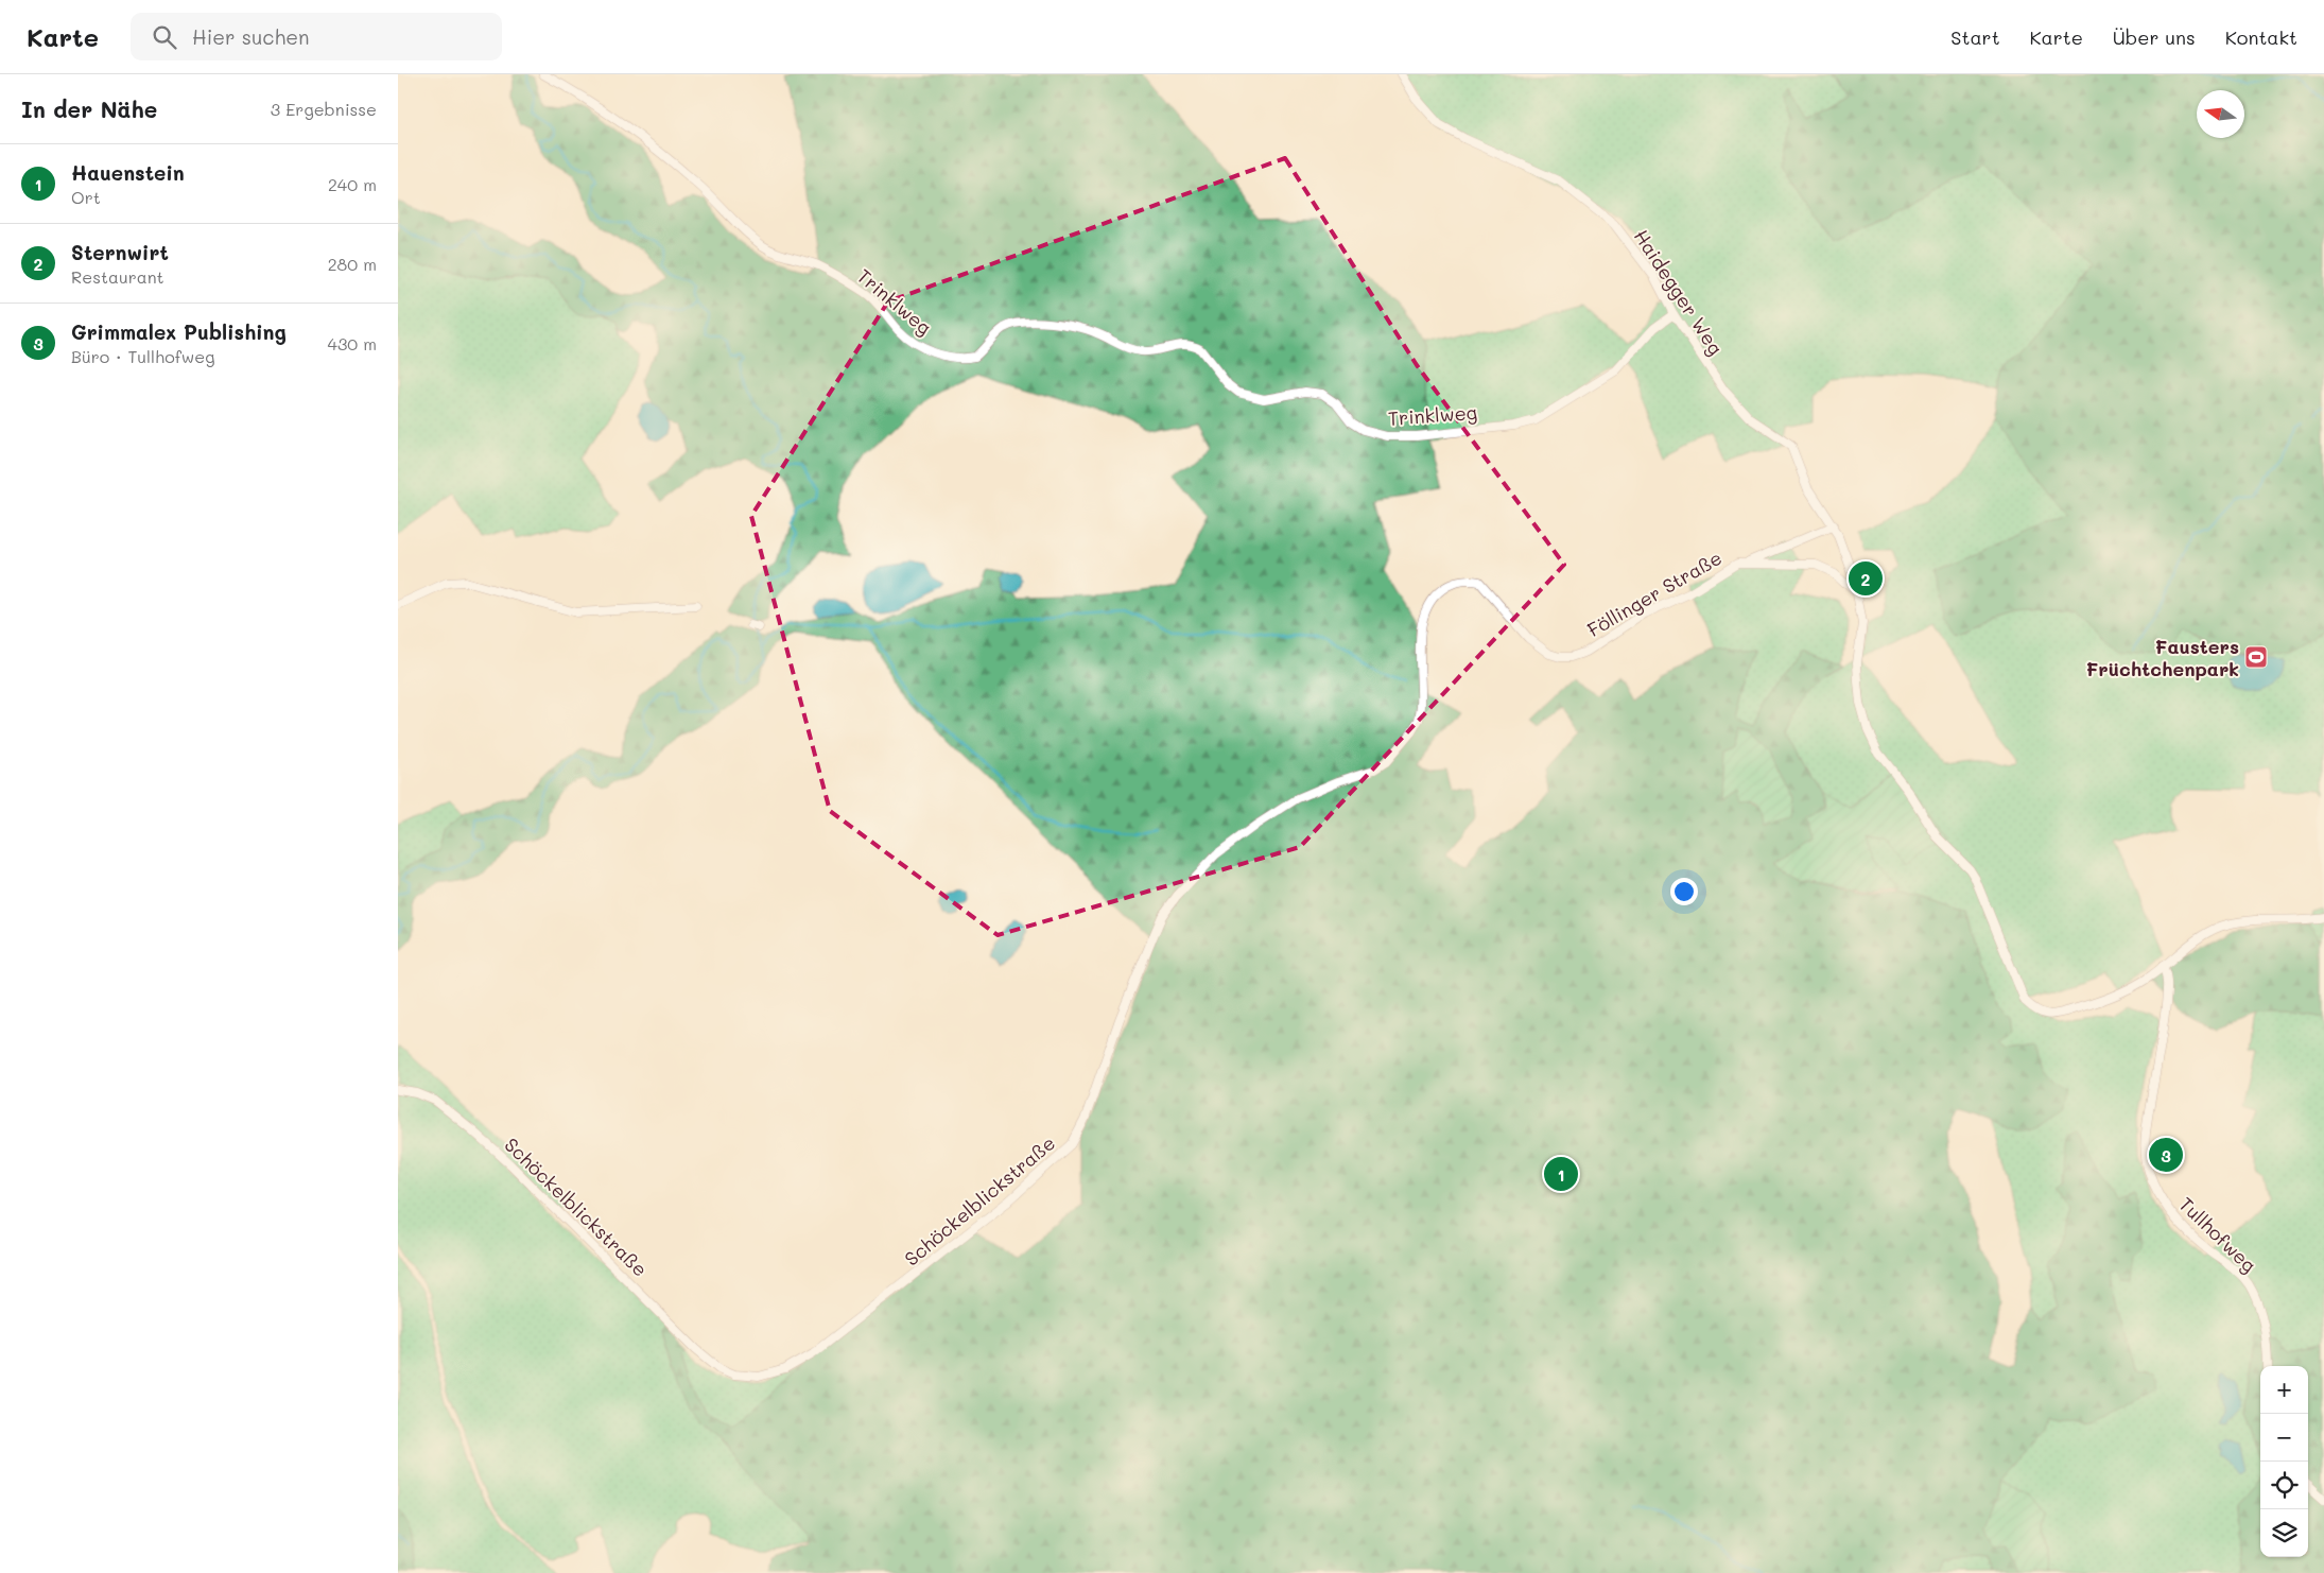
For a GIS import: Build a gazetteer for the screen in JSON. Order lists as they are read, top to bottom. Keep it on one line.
{"streets":{"street":["Haidegger Weg","Trinklweg","Föllinger Straße","Schöckelblickstraße","Tullhofweg"]},"crossings":[["Haidegger Weg","Trinklweg"],["Haidegger Weg","Föllinger Straße"],["Föllinger Straße","Schöckelblickstraße"]],"places":{"sports":["Fausters Früchtchenpark"]},"north":"left","page":{"header":"Karte","search":"Hier suchen","nav":["Start","Karte","Über uns","Kontakt"],"heading":["In der Nähe","3 Ergebnisse"],"list":[{"mark":"1","name":"Hauenstein","note":"Ort","value":"240 m"},{"mark":"2","name":"Sternwirt","note":"Restaurant","value":"280 m"},{"mark":"3","name":"Grimmalex Publishing","note":"Büro · Tullhofweg","value":"430 m"}],"pins":["2","3","1"],"map_buttons":["+","−"]}}
